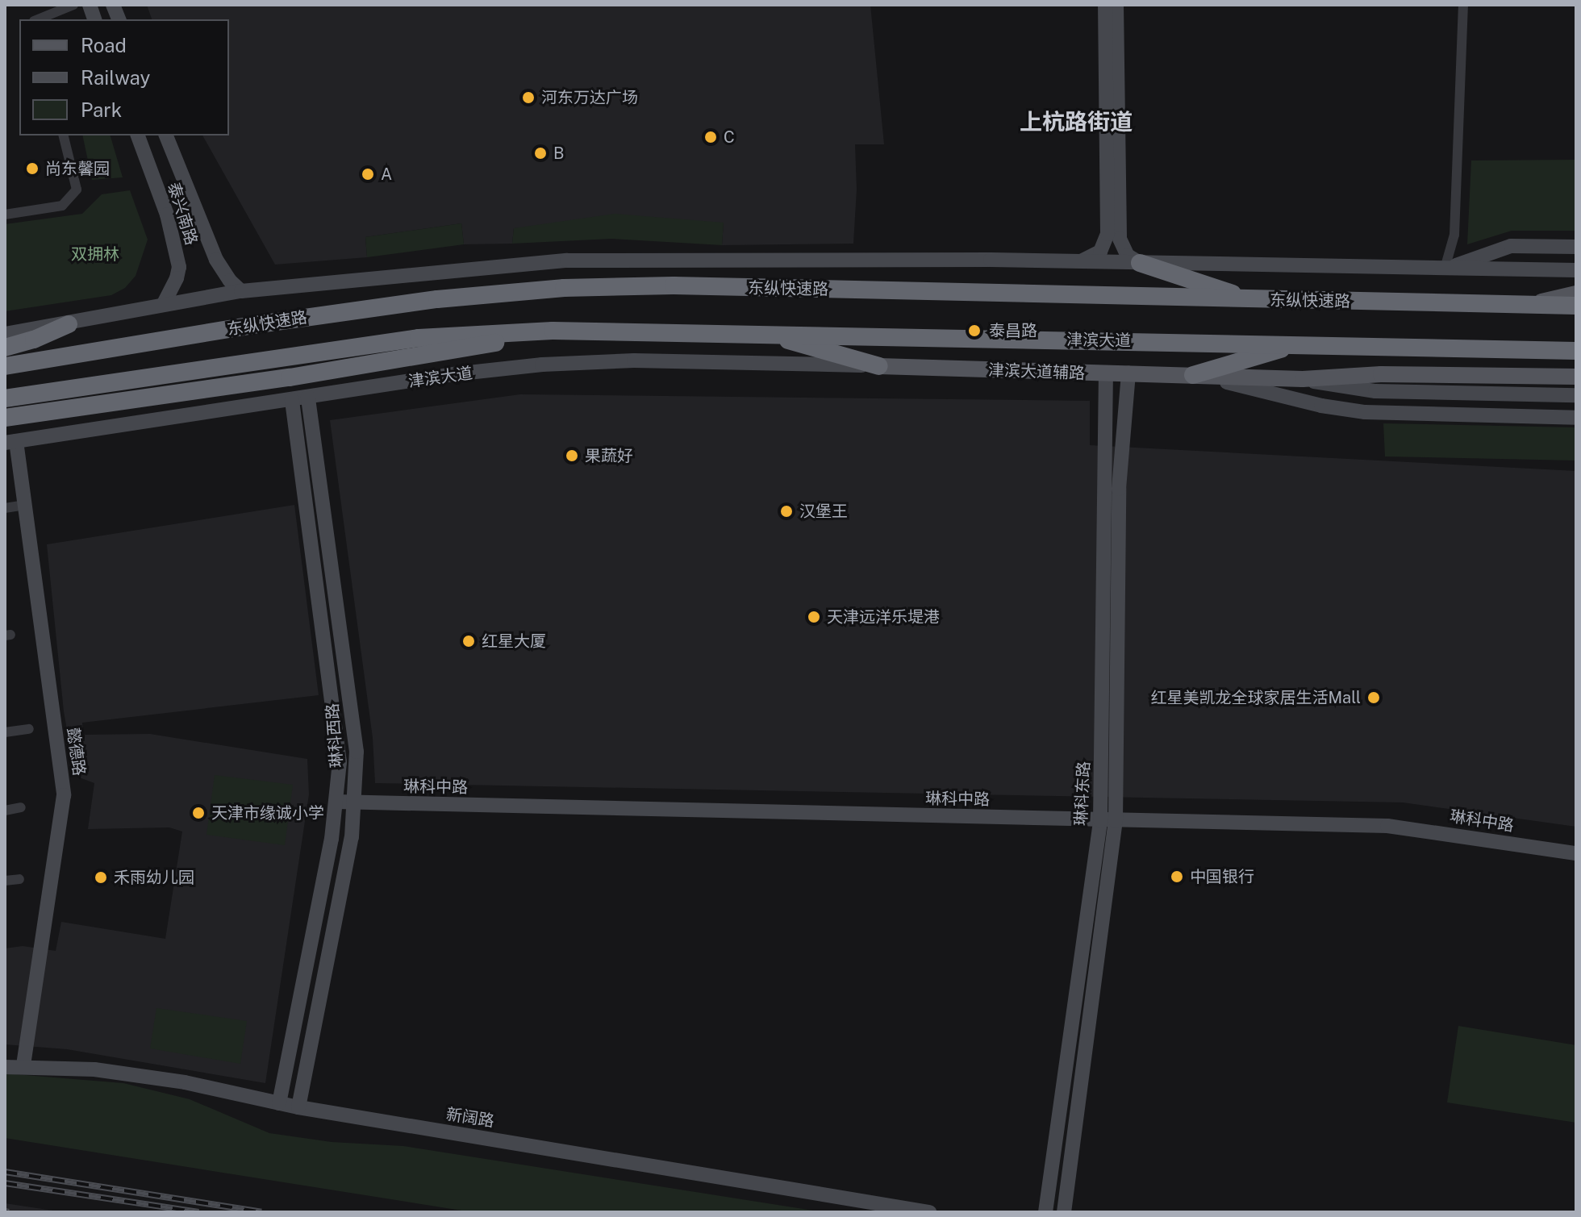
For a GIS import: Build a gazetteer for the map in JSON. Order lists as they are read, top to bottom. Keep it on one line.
{"streets":{"highway":["东纵快速路","津滨大道"],"main road":["津滨大道辅路"],"street":["泰兴南路","琳科西路","懿德路","琳科中路","琳科东路","新阔路"]},"crossings":[["津滨大道","津滨大道辅路"],["津滨大道","琳科西路"],["津滨大道","懿德路"],["津滨大道辅路","琳科东路"],["琳科西路","琳科中路"],["琳科西路","新阔路"],["懿德路","新阔路"],["琳科中路","琳科东路"]],"districts":["上杭路街道"],"parks":["双拥林"],"places":["河东万达广场","C","B","尚东馨园","A","泰昌路","果蔬好","汉堡王","天津远洋乐堤港","红星大厦","红星美凯龙全球家居生活Mall","天津市缘诚小学","中国银行","禾雨幼儿园"],"legend":["Road","Railway","Park"]}
